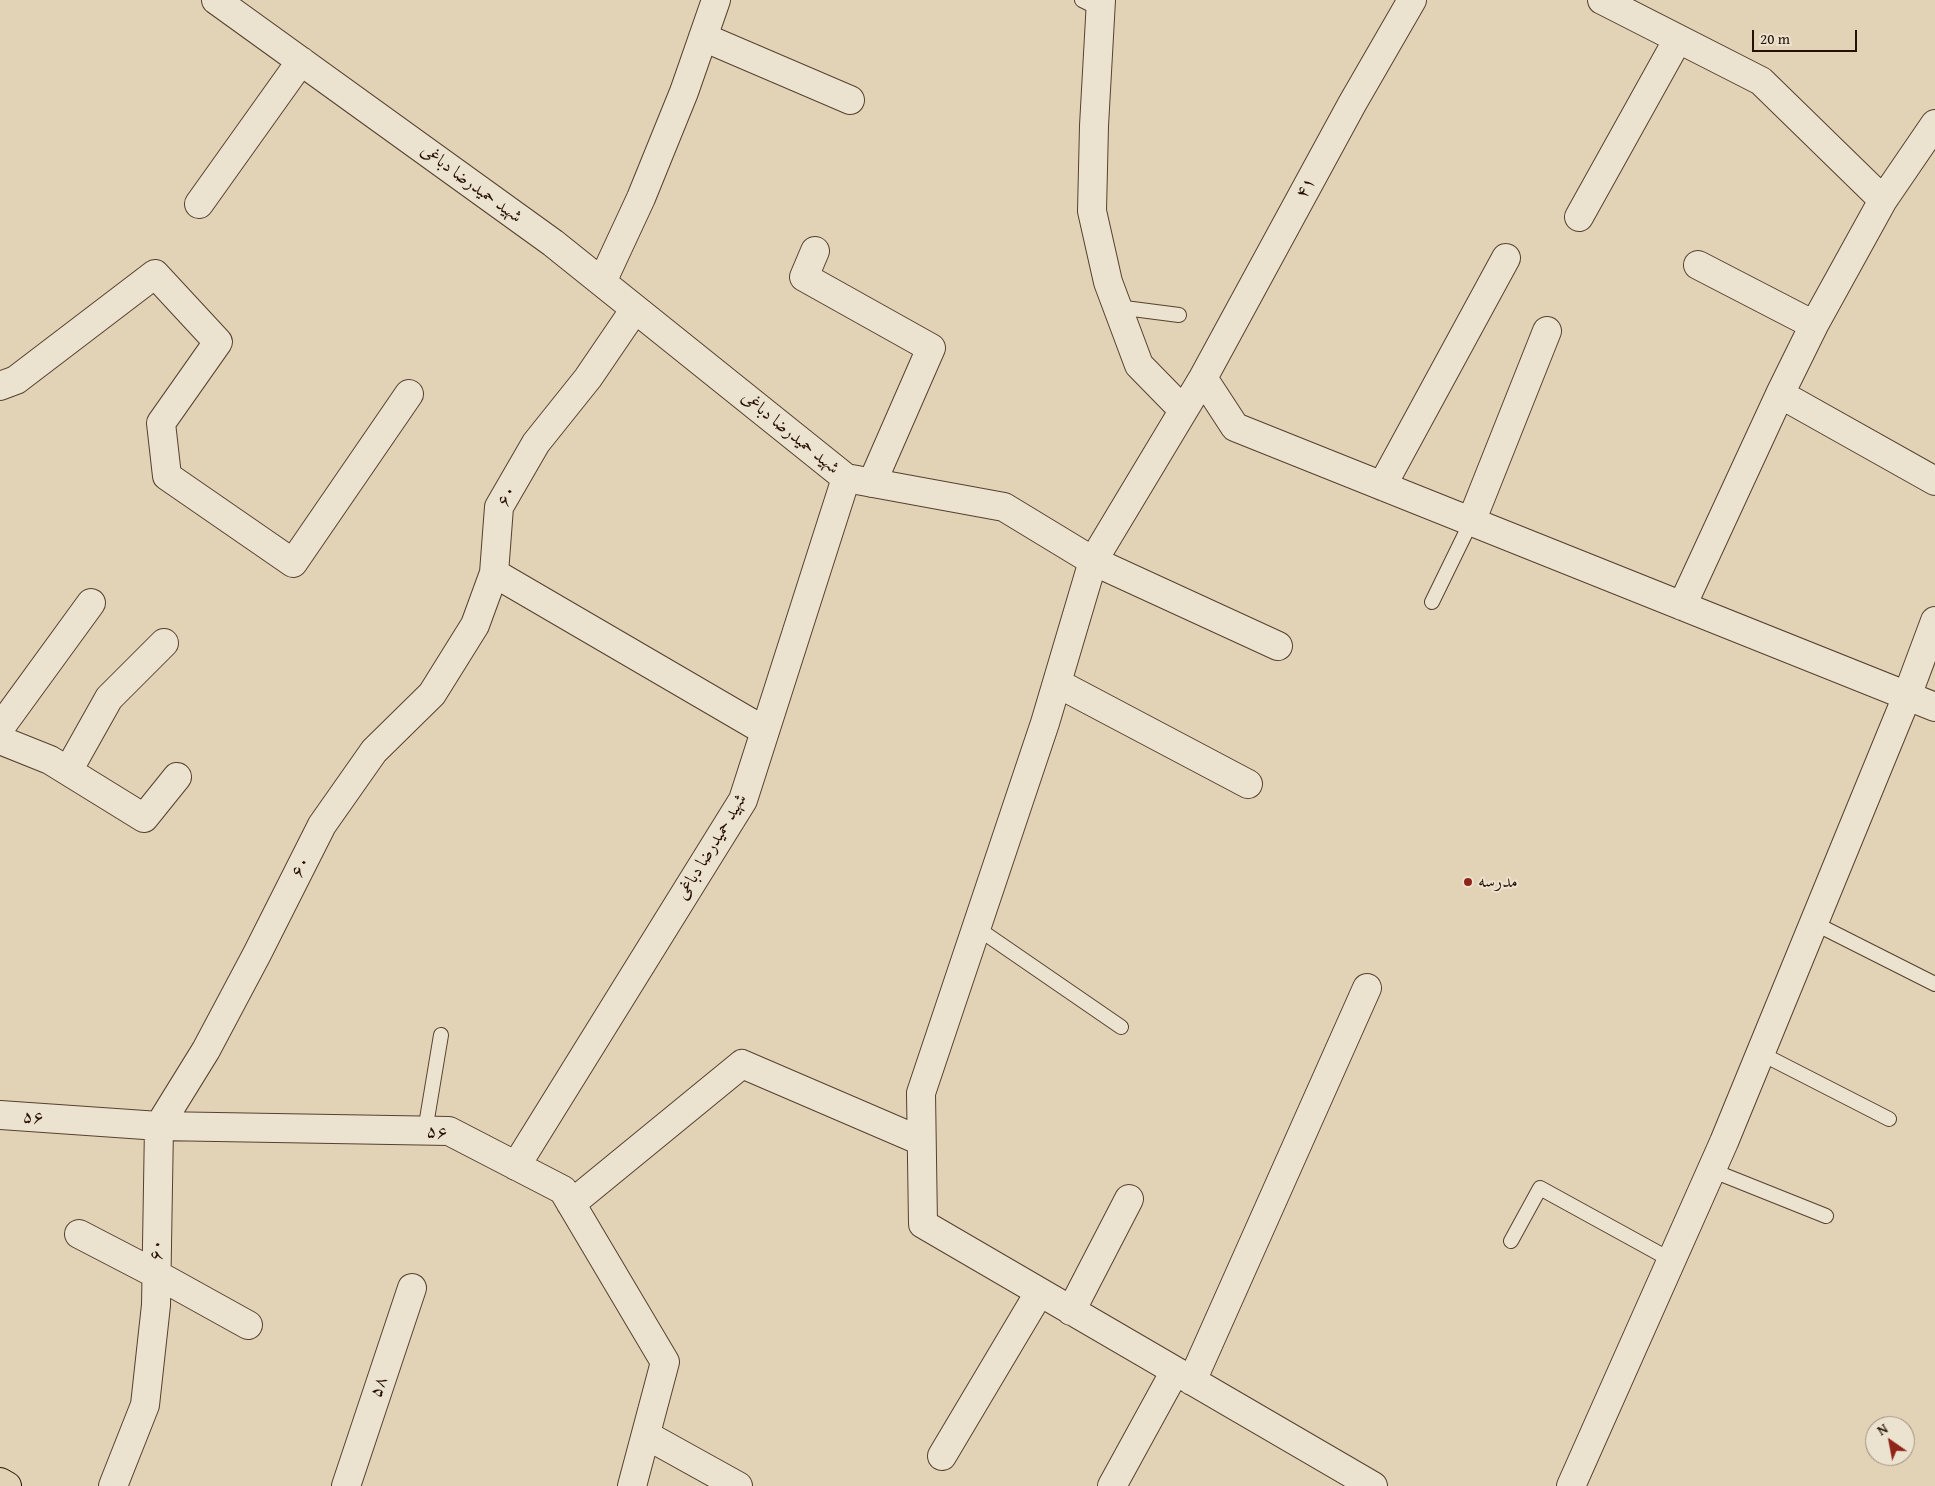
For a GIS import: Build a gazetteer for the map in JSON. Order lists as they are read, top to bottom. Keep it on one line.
{"streets":{"street":["شهید حمیدرضا دباغی","۴۱","۶۰","۵۶","۵۸"]},"crossings":[["شهید حمیدرضا دباغی","۶۰"],["شهید حمیدرضا دباغی","۵۶"],["۶۰","۵۶"]],"places":["مدرسه"],"scale_bar":"20 m","north":"top left"}
